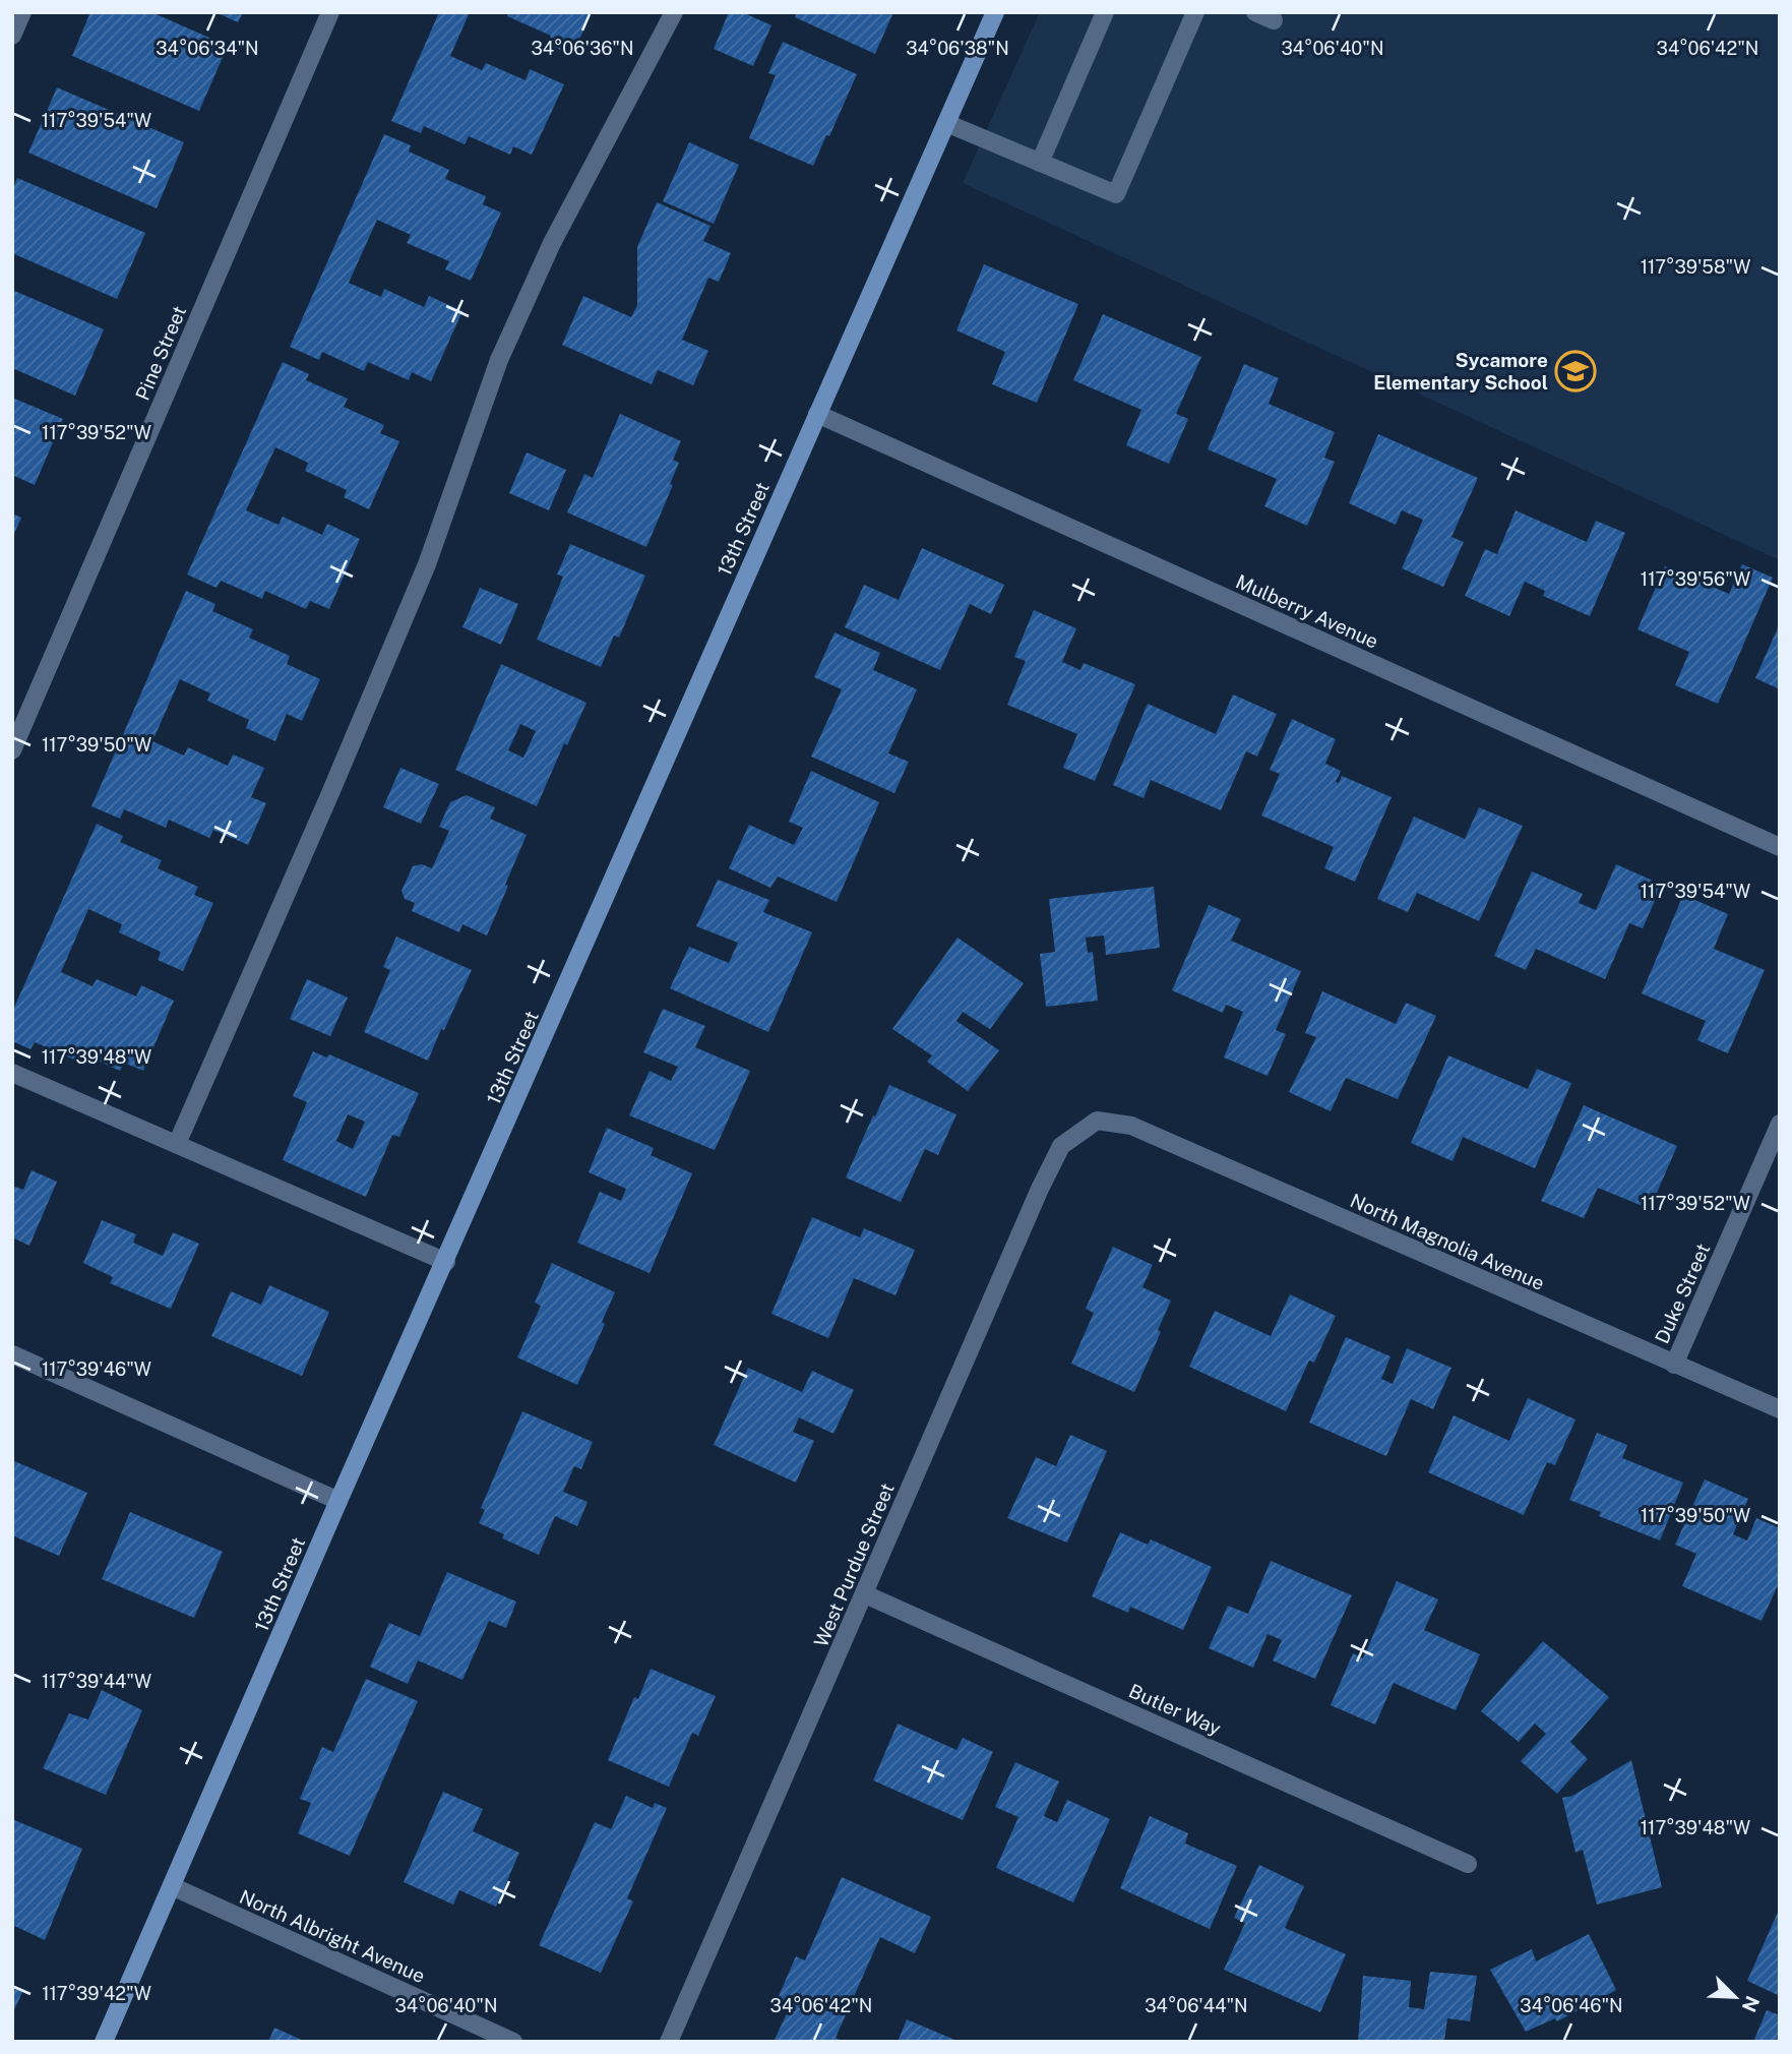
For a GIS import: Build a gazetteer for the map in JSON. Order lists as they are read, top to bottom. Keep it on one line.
{"streets":{"street":["Pine Street","13th Street","Mulberry Avenue","North Magnolia Avenue","Duke Street","West Purdue Street","Butler Way","North Albright Avenue"]},"crossings":[["13th Street","Mulberry Avenue"],["13th Street","North Albright Avenue"],["North Magnolia Avenue","Duke Street"],["North Magnolia Avenue","West Purdue Street"],["West Purdue Street","Butler Way"]],"places":{"school or university":["Sycamore Elementary School"]},"north":"bottom right","coordinates":["34°06'34\"N","34°06'36\"N","34°06'38\"N","34°06'40\"N","34°06'42\"N","117°39'54\"W","117°39'58\"W","117°39'52\"W","117°39'56\"W","117°39'50\"W","117°39'48\"W","117°39'46\"W","117°39'44\"W","117°39'42\"W","34°06'44\"N","34°06'46\"N"]}
